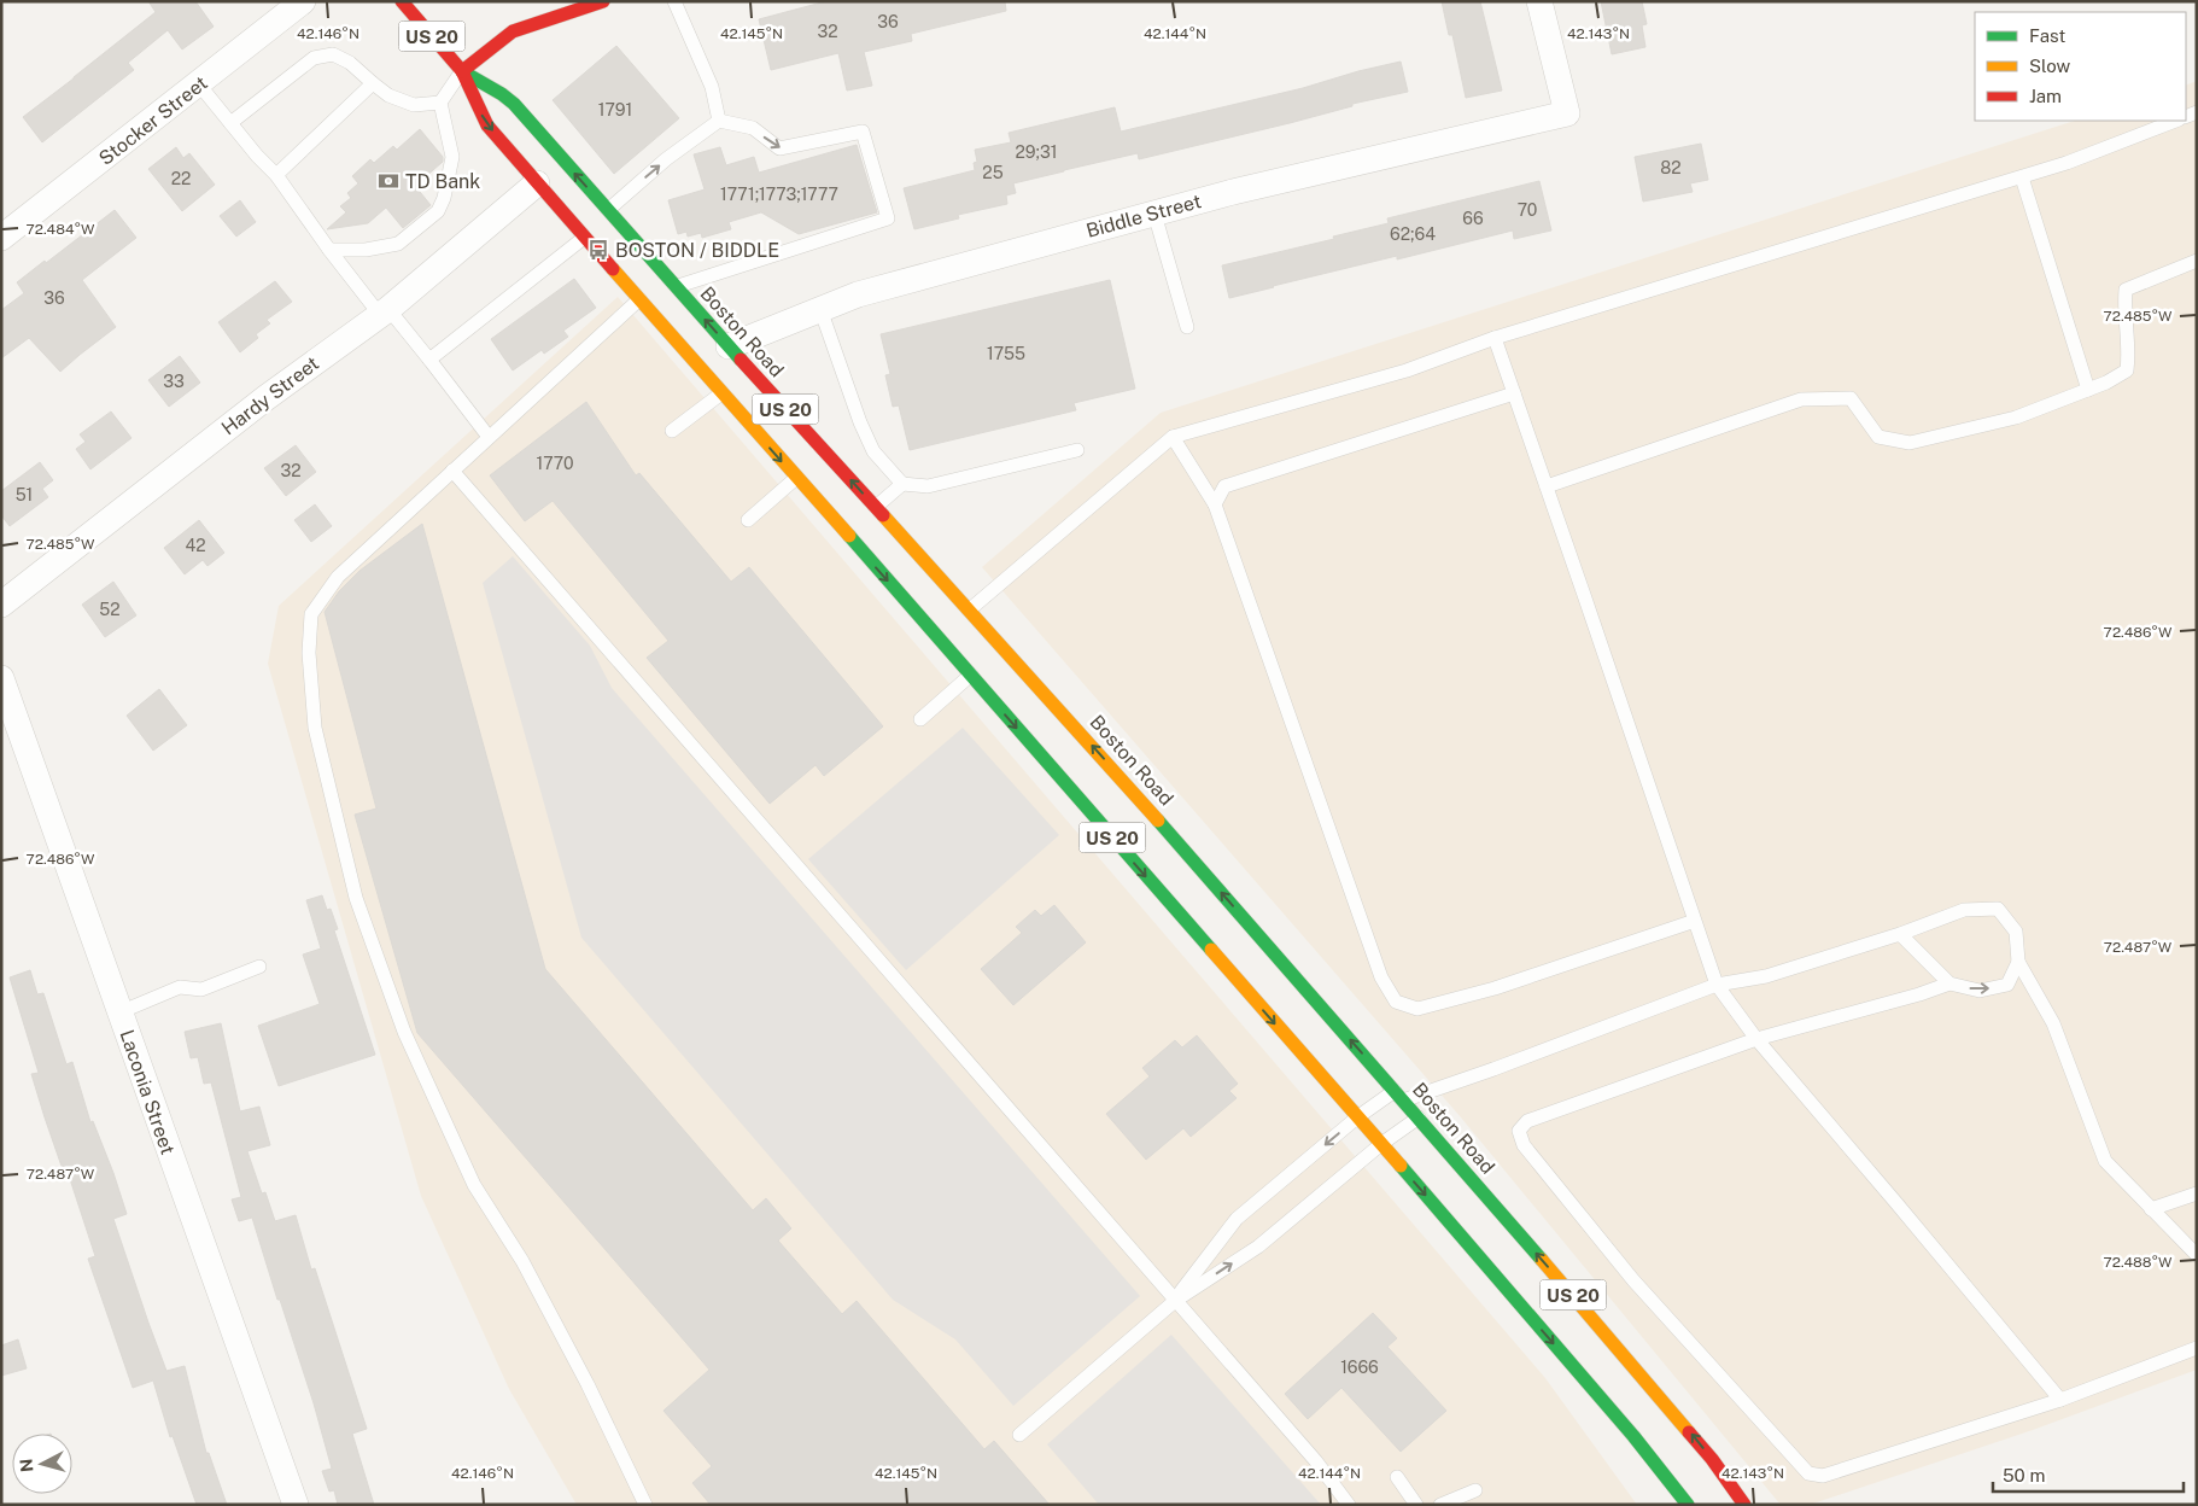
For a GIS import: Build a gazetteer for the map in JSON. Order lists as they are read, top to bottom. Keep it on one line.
{"streets":{"main road":["US 20","Boston Road"],"street":["Stocker Street","Biddle Street","Hardy Street","Laconia Street"]},"crossings":[["Biddle Street","Boston Road"],["Boston Road","Hardy Street"]],"places":{"bank":["TD Bank"],"bus stop":["BOSTON / BIDDLE"]},"house_numbers":["36","32","1791","29;31","82","25","22","1771;1773;1777","70","66","62;64","36","1755","33","1770","32","51","42","52","1666"],"legend":["Fast","Slow","Jam"],"scale_bar":"50 m","north":"left","coordinates":["42.146°N","42.145°N","42.144°N","42.143°N","72.484°W","72.485°W","72.486°W","72.487°W","72.488°W"]}
